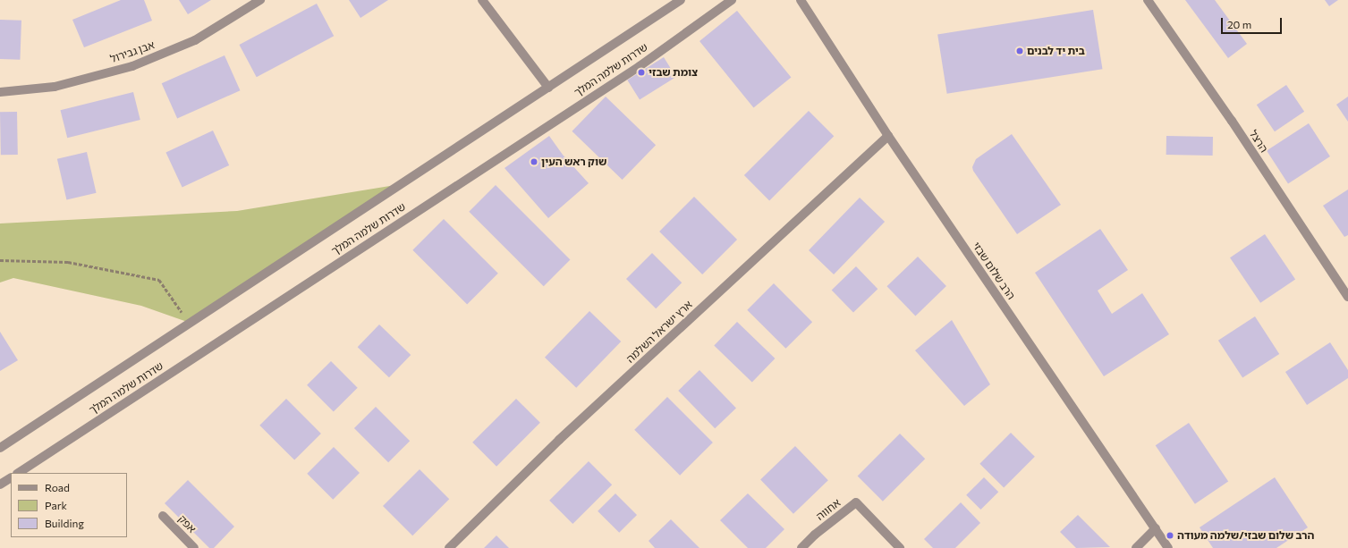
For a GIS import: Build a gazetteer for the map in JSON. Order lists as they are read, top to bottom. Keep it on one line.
{"streets":{"street":["אבן גבירול","שדרות שלמה המלך","הרצל","הרב שלום שבזי","ארץ ישראל השלמה","אחווה","אפק"]},"crossings":[["הרב שלום שבזי","ארץ ישראל השלמה"]],"places":["בית יד לבנים","צומת שבזי","שוק ראש העין","הרב שלום שבזי/שלמה מעודה"],"legend":["Road","Park","Building"],"scale_bar":"20 m"}
